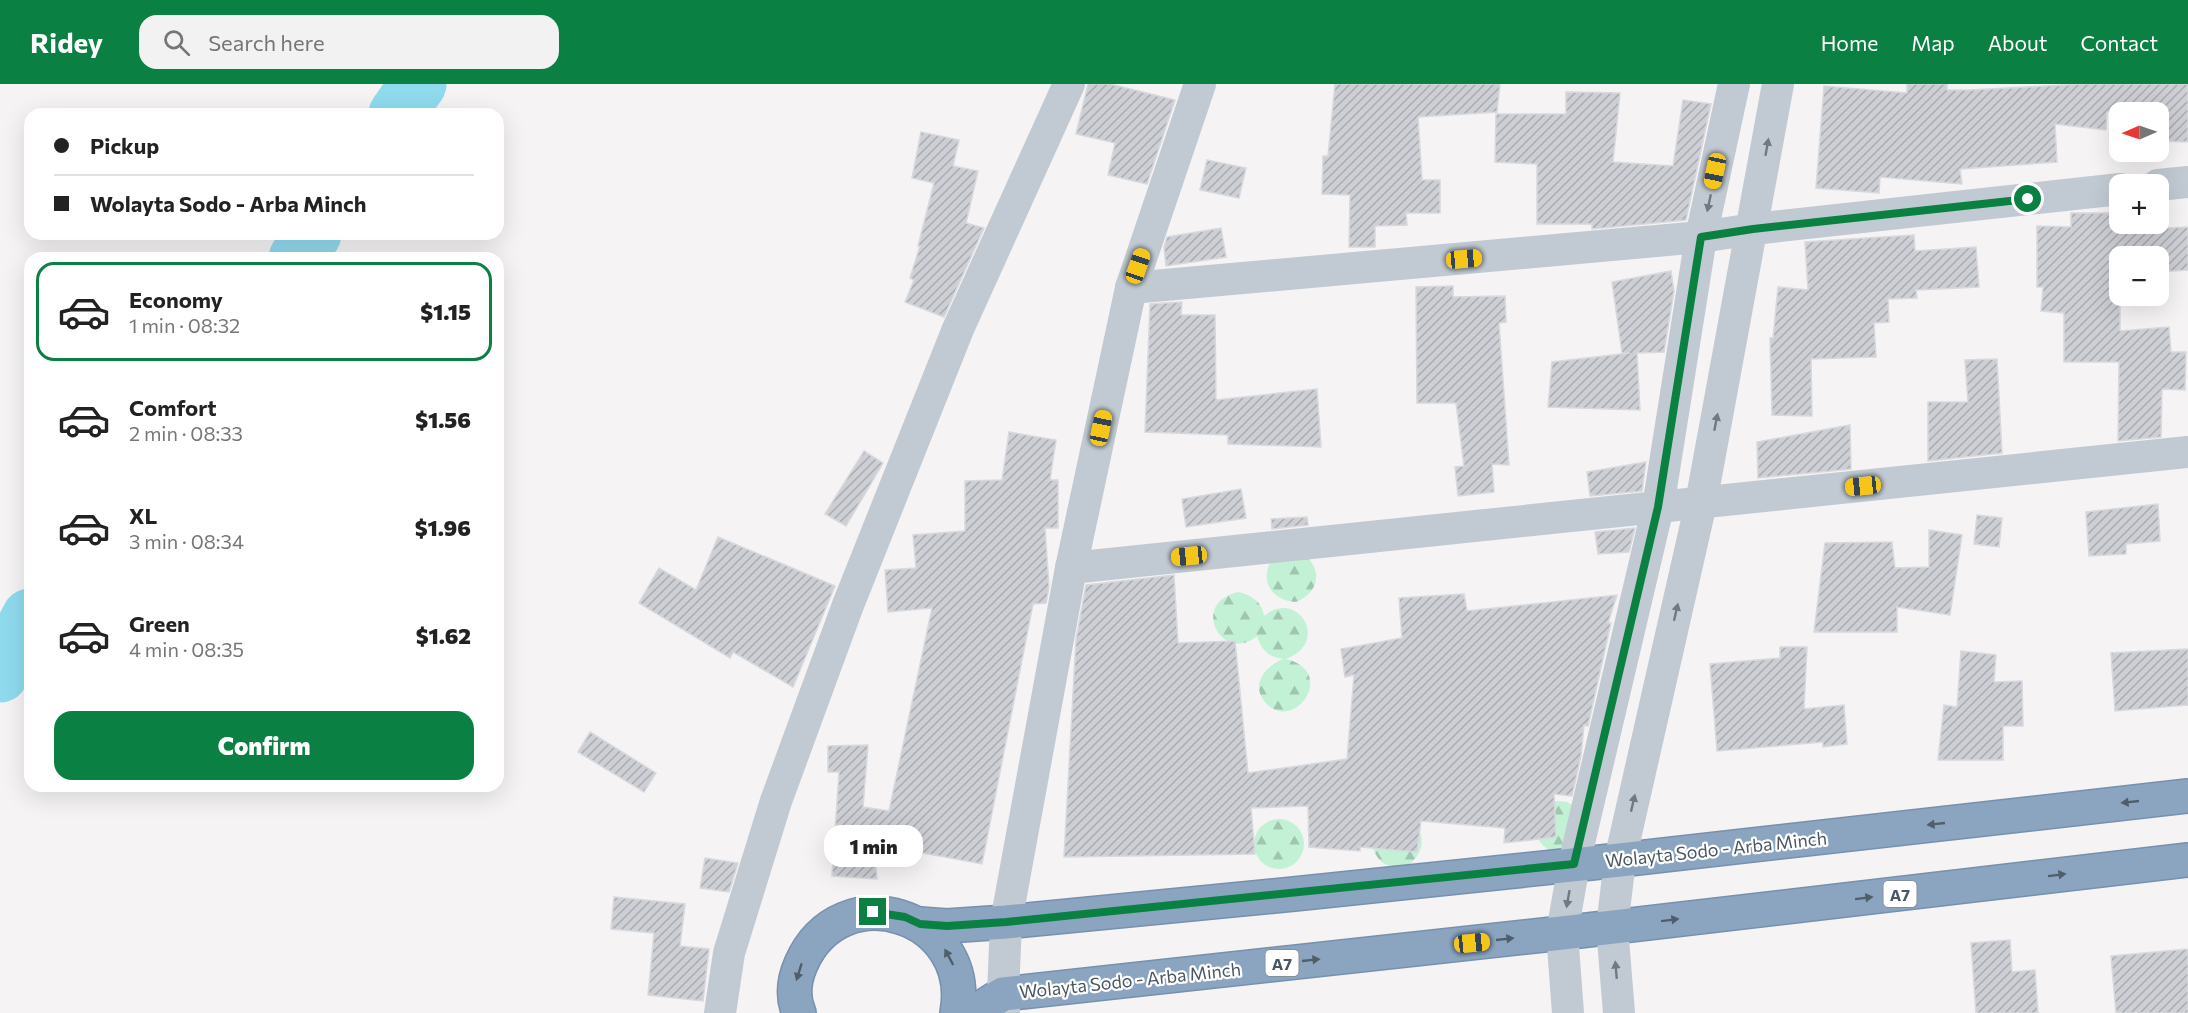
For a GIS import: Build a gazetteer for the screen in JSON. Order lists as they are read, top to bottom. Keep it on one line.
{"streets":{"highway":["Wolayta Sodo - Arba Minch","A7"]},"crossings":[["Wolayta Sodo - Arba Minch","A7"]],"north":"left","page":{"header":"Ridey","search":"Search here","nav":["Home","Map","About","Contact"],"map_buttons":["+","−"],"banner":["Pickup","Wolayta Sodo - Arba Minch"],"list":[{"name":"Economy","note":"1 min · 08:32","value":"$1.15"},{"name":"Comfort","note":"2 min · 08:33","value":"$1.56"},{"name":"XL","note":"3 min · 08:34","value":"$1.96"},{"name":"Green","note":"4 min · 08:35","value":"$1.62"}],"buttons":"Confirm","bubble":"1 min"}}
